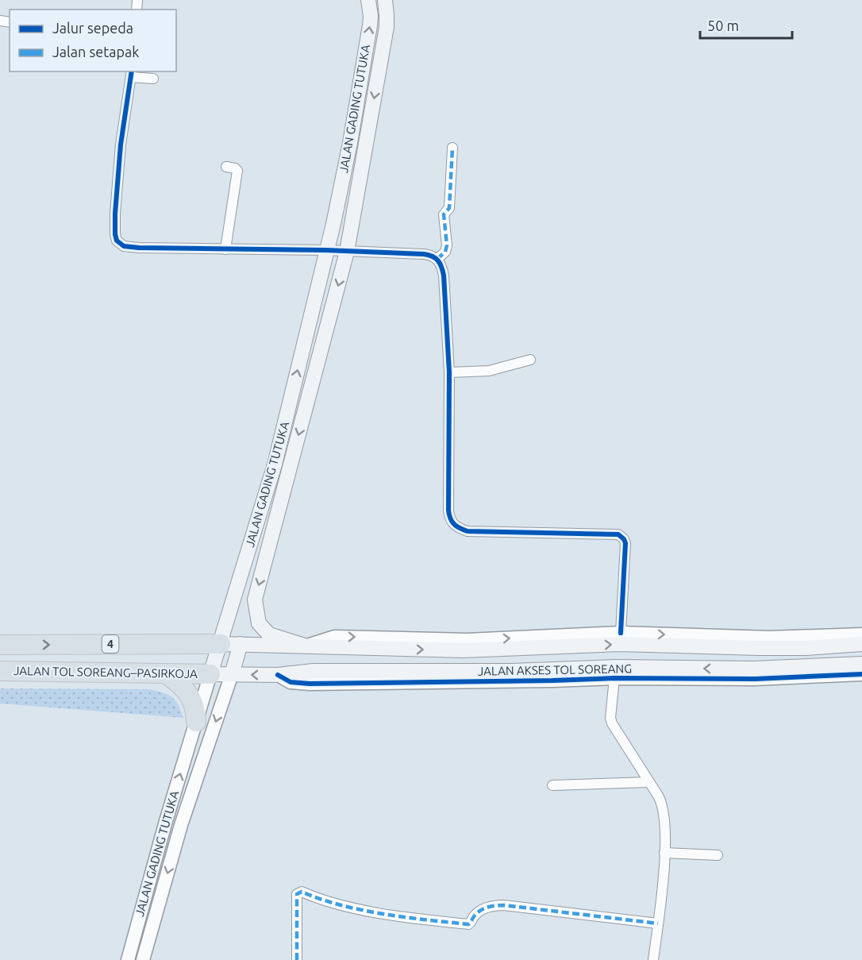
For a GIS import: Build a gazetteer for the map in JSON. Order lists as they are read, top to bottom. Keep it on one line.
{"streets":{"highway":["4","JALAN TOL SOREANG–PASIRKOJA"],"main road":["JALAN GADING TUTUKA","JALAN AKSES TOL SOREANG"]},"crossings":[["JALAN GADING TUTUKA","4"],["JALAN GADING TUTUKA","JALAN AKSES TOL SOREANG"],["JALAN GADING TUTUKA","JALAN TOL SOREANG–PASIRKOJA"],["4","JALAN AKSES TOL SOREANG"],["JALAN AKSES TOL SOREANG","JALAN TOL SOREANG–PASIRKOJA"]],"legend":["Jalur sepeda","Jalan setapak"],"scale_bar":"50 m"}
